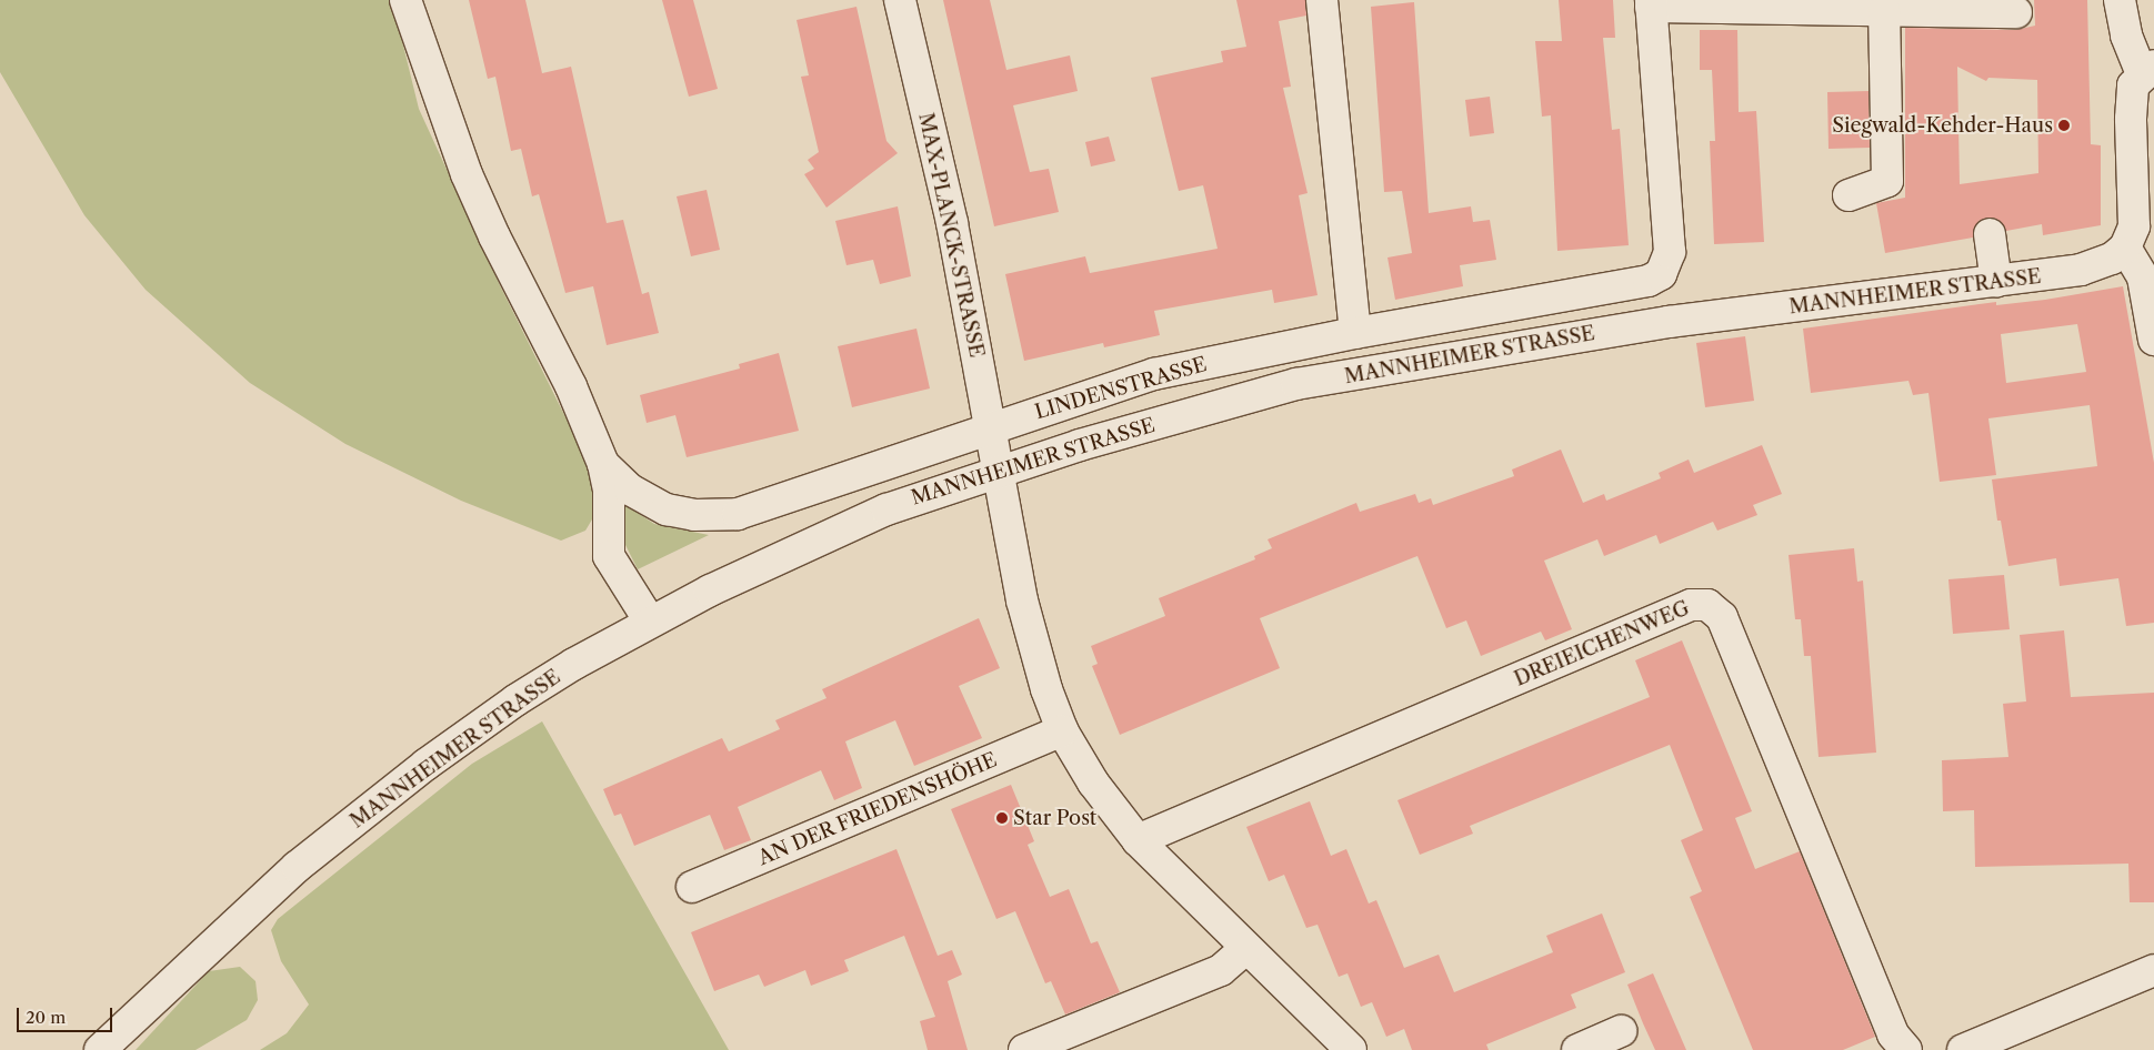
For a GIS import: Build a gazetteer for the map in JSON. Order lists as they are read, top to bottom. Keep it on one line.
{"streets":{"street":["MAX-PLANCK-STRASSE","MANNHEIMER STRASSE","LINDENSTRASSE","DREIEICHENWEG","AN DER FRIEDENSHÖHE"]},"crossings":[["MAX-PLANCK-STRASSE","MANNHEIMER STRASSE"],["MAX-PLANCK-STRASSE","LINDENSTRASSE"],["MAX-PLANCK-STRASSE","DREIEICHENWEG"],["MAX-PLANCK-STRASSE","AN DER FRIEDENSHÖHE"]],"places":["Siegwald-Kehder-Haus","Star Post"],"scale_bar":"20 m"}
